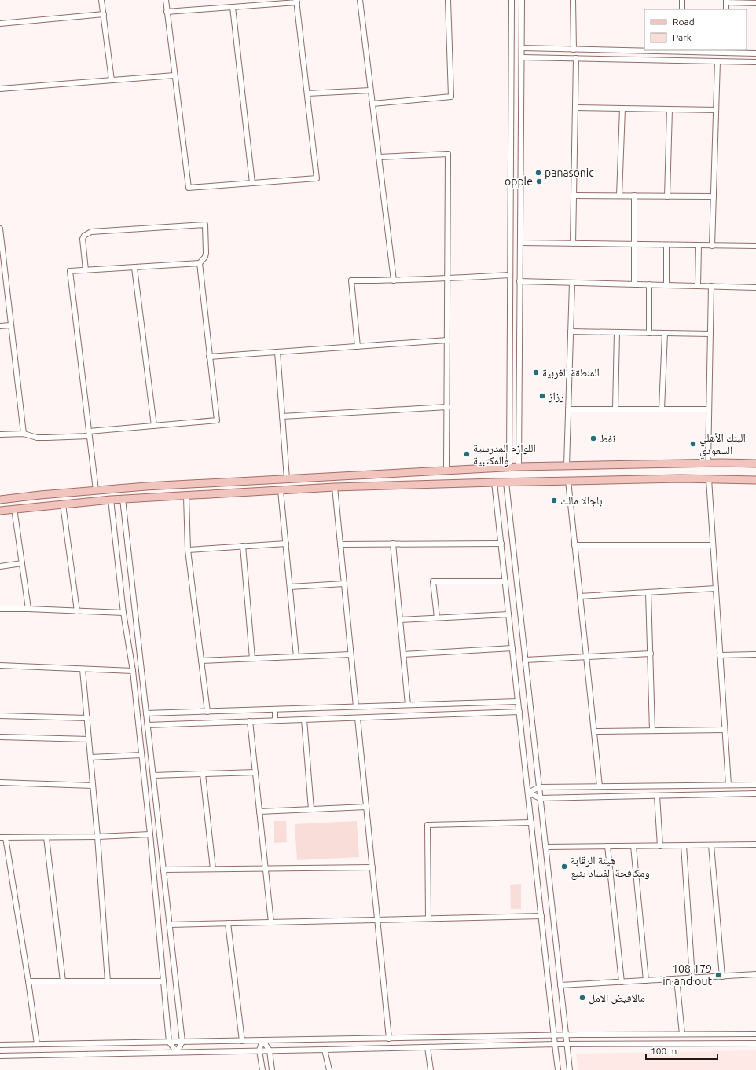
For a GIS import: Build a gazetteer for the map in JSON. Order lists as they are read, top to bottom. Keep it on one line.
{"places":["panasonic","opple","المنطقة الغربية","رزاز","نفط","البنك الأهلي السعودي","اللوازم المدرسية والمكتبية","باجالا مالك","هيئة الرقابة ومكافحة الفساد ينبع","108,179 in and out","مالافيض الامل"],"legend":["Road","Park"],"scale_bar":"100 m"}
